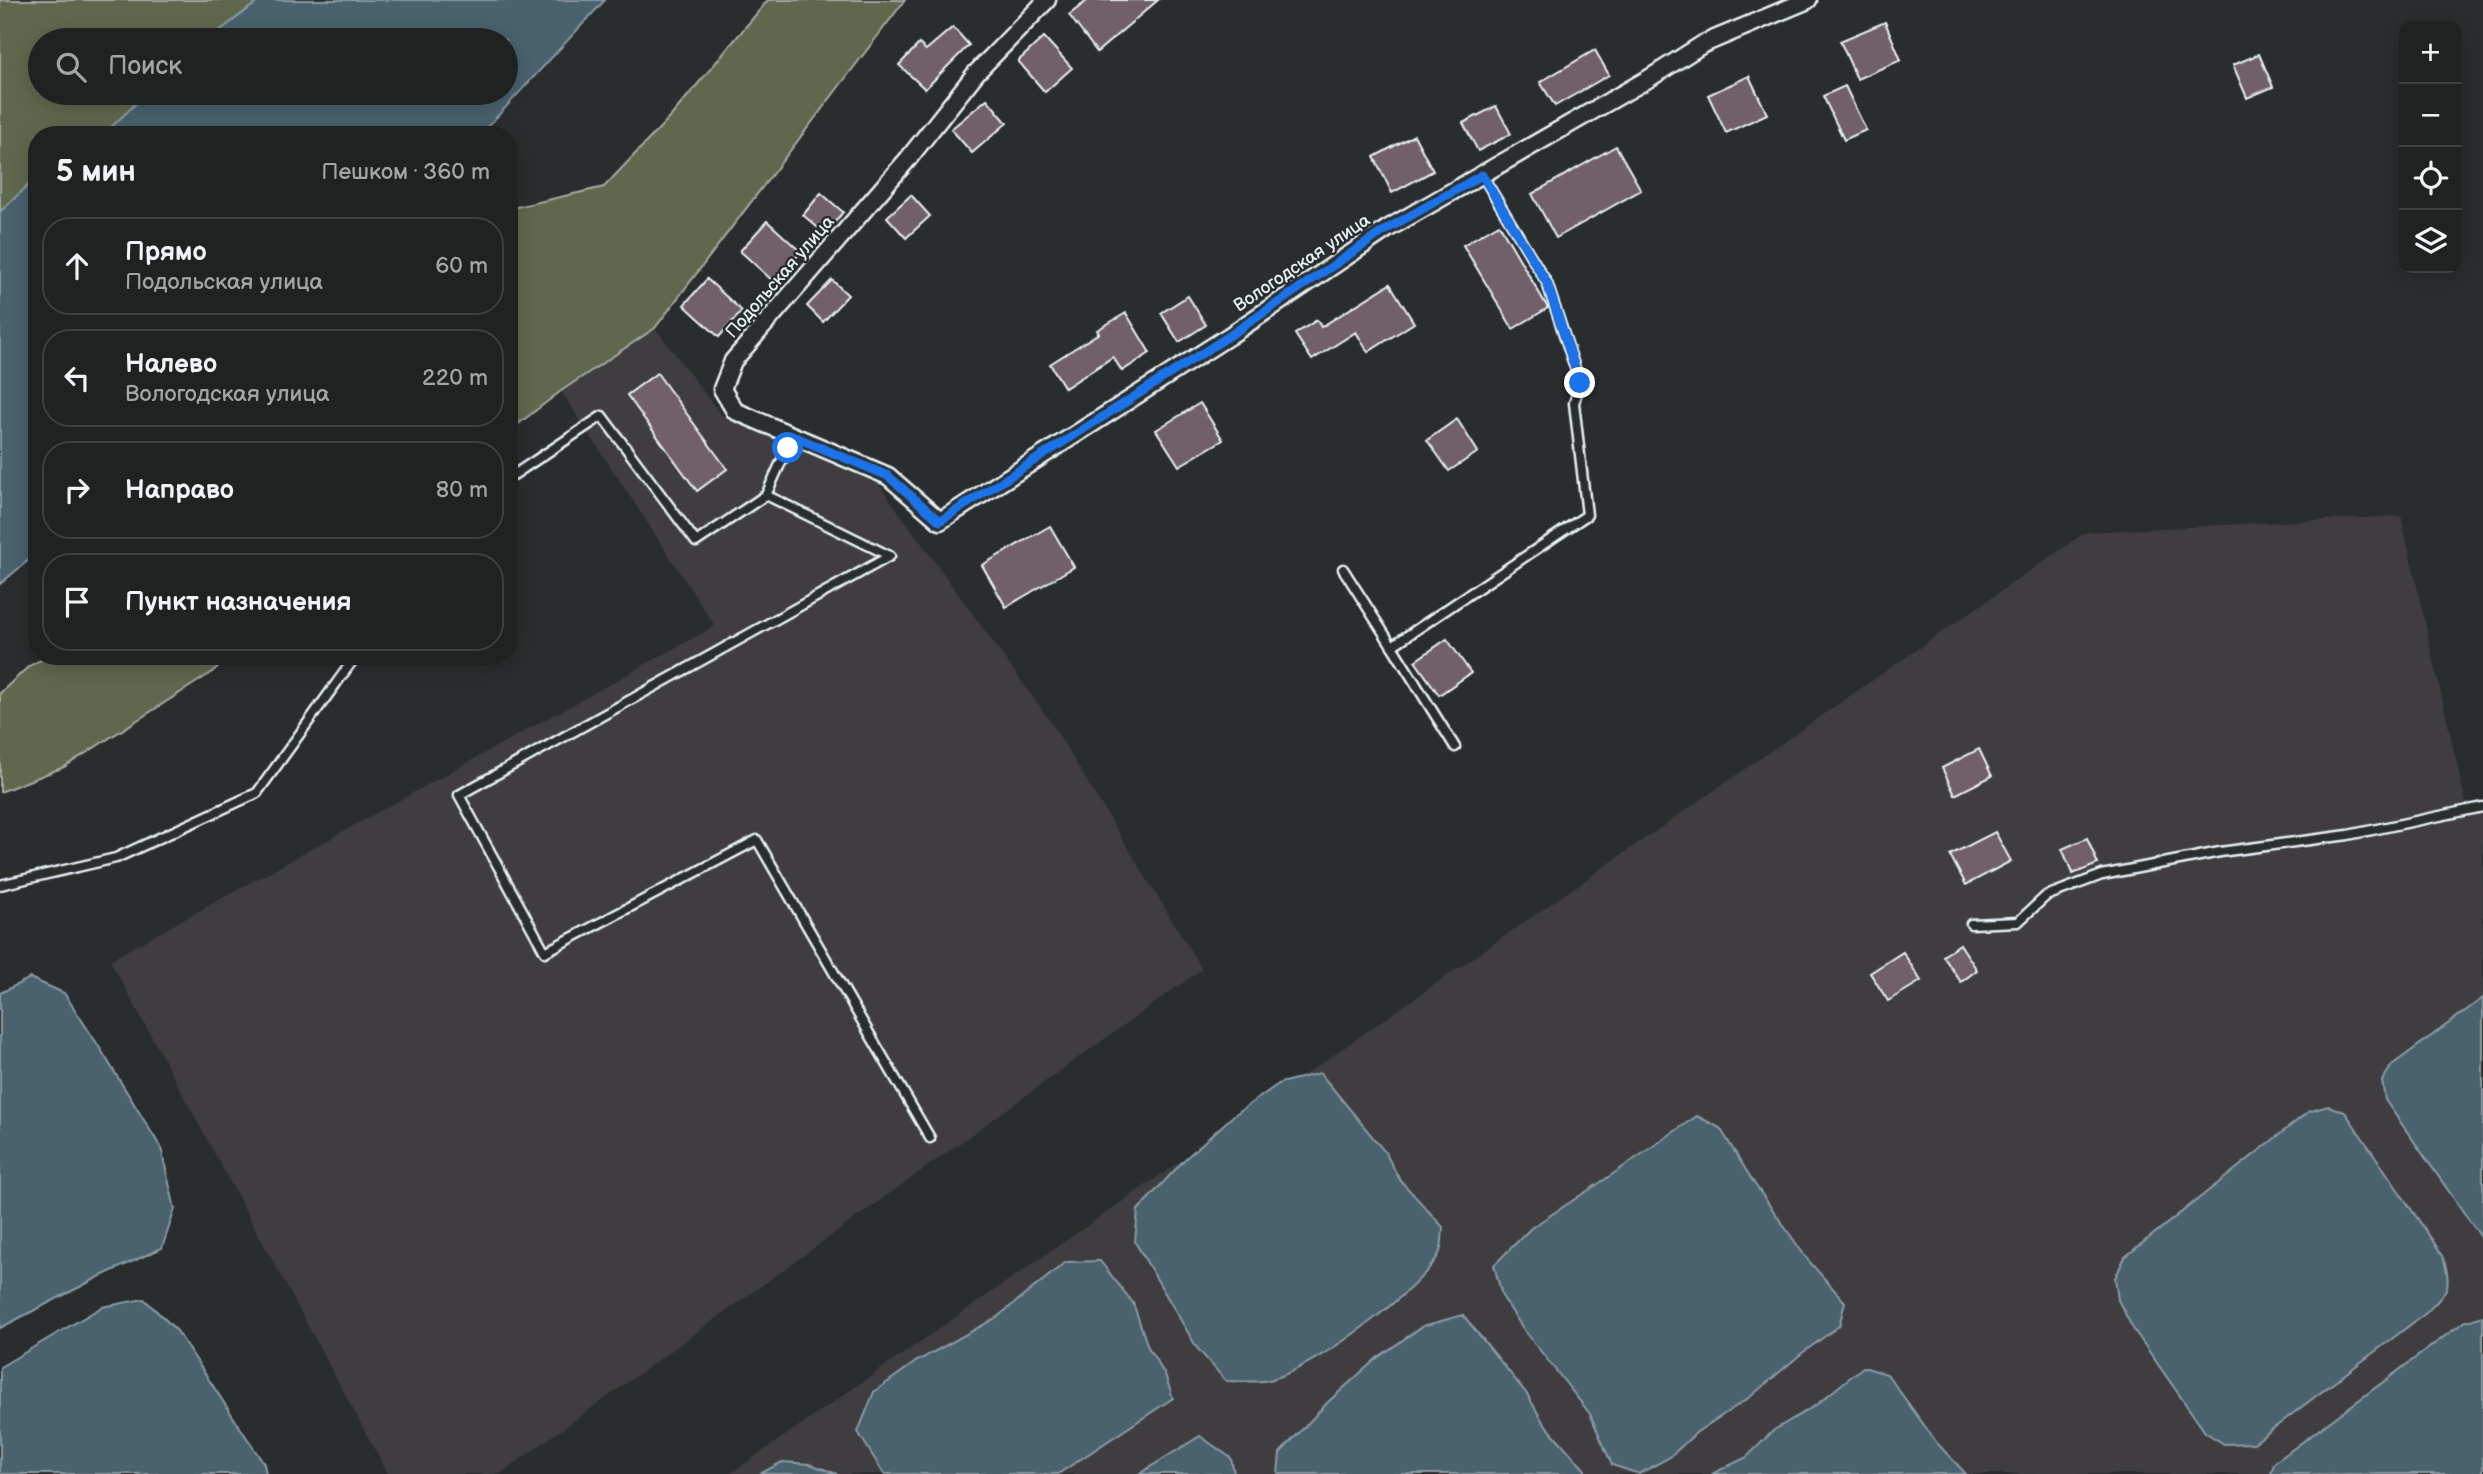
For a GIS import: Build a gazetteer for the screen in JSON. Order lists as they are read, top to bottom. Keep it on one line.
{"streets":{"street":["Вологодская улица","Подольская улица"]},"crossings":[["Вологодская улица","Подольская улица"]],"page":{"map_buttons":["+","−"],"search":"Поиск","heading":["5 мин","Пешком · 360 m"],"list":[["Прямо","Подольская улица","60 m"],["Налево","Вологодская улица","220 m"],["Направо","80 m"],"Пункт назначения"]}}
